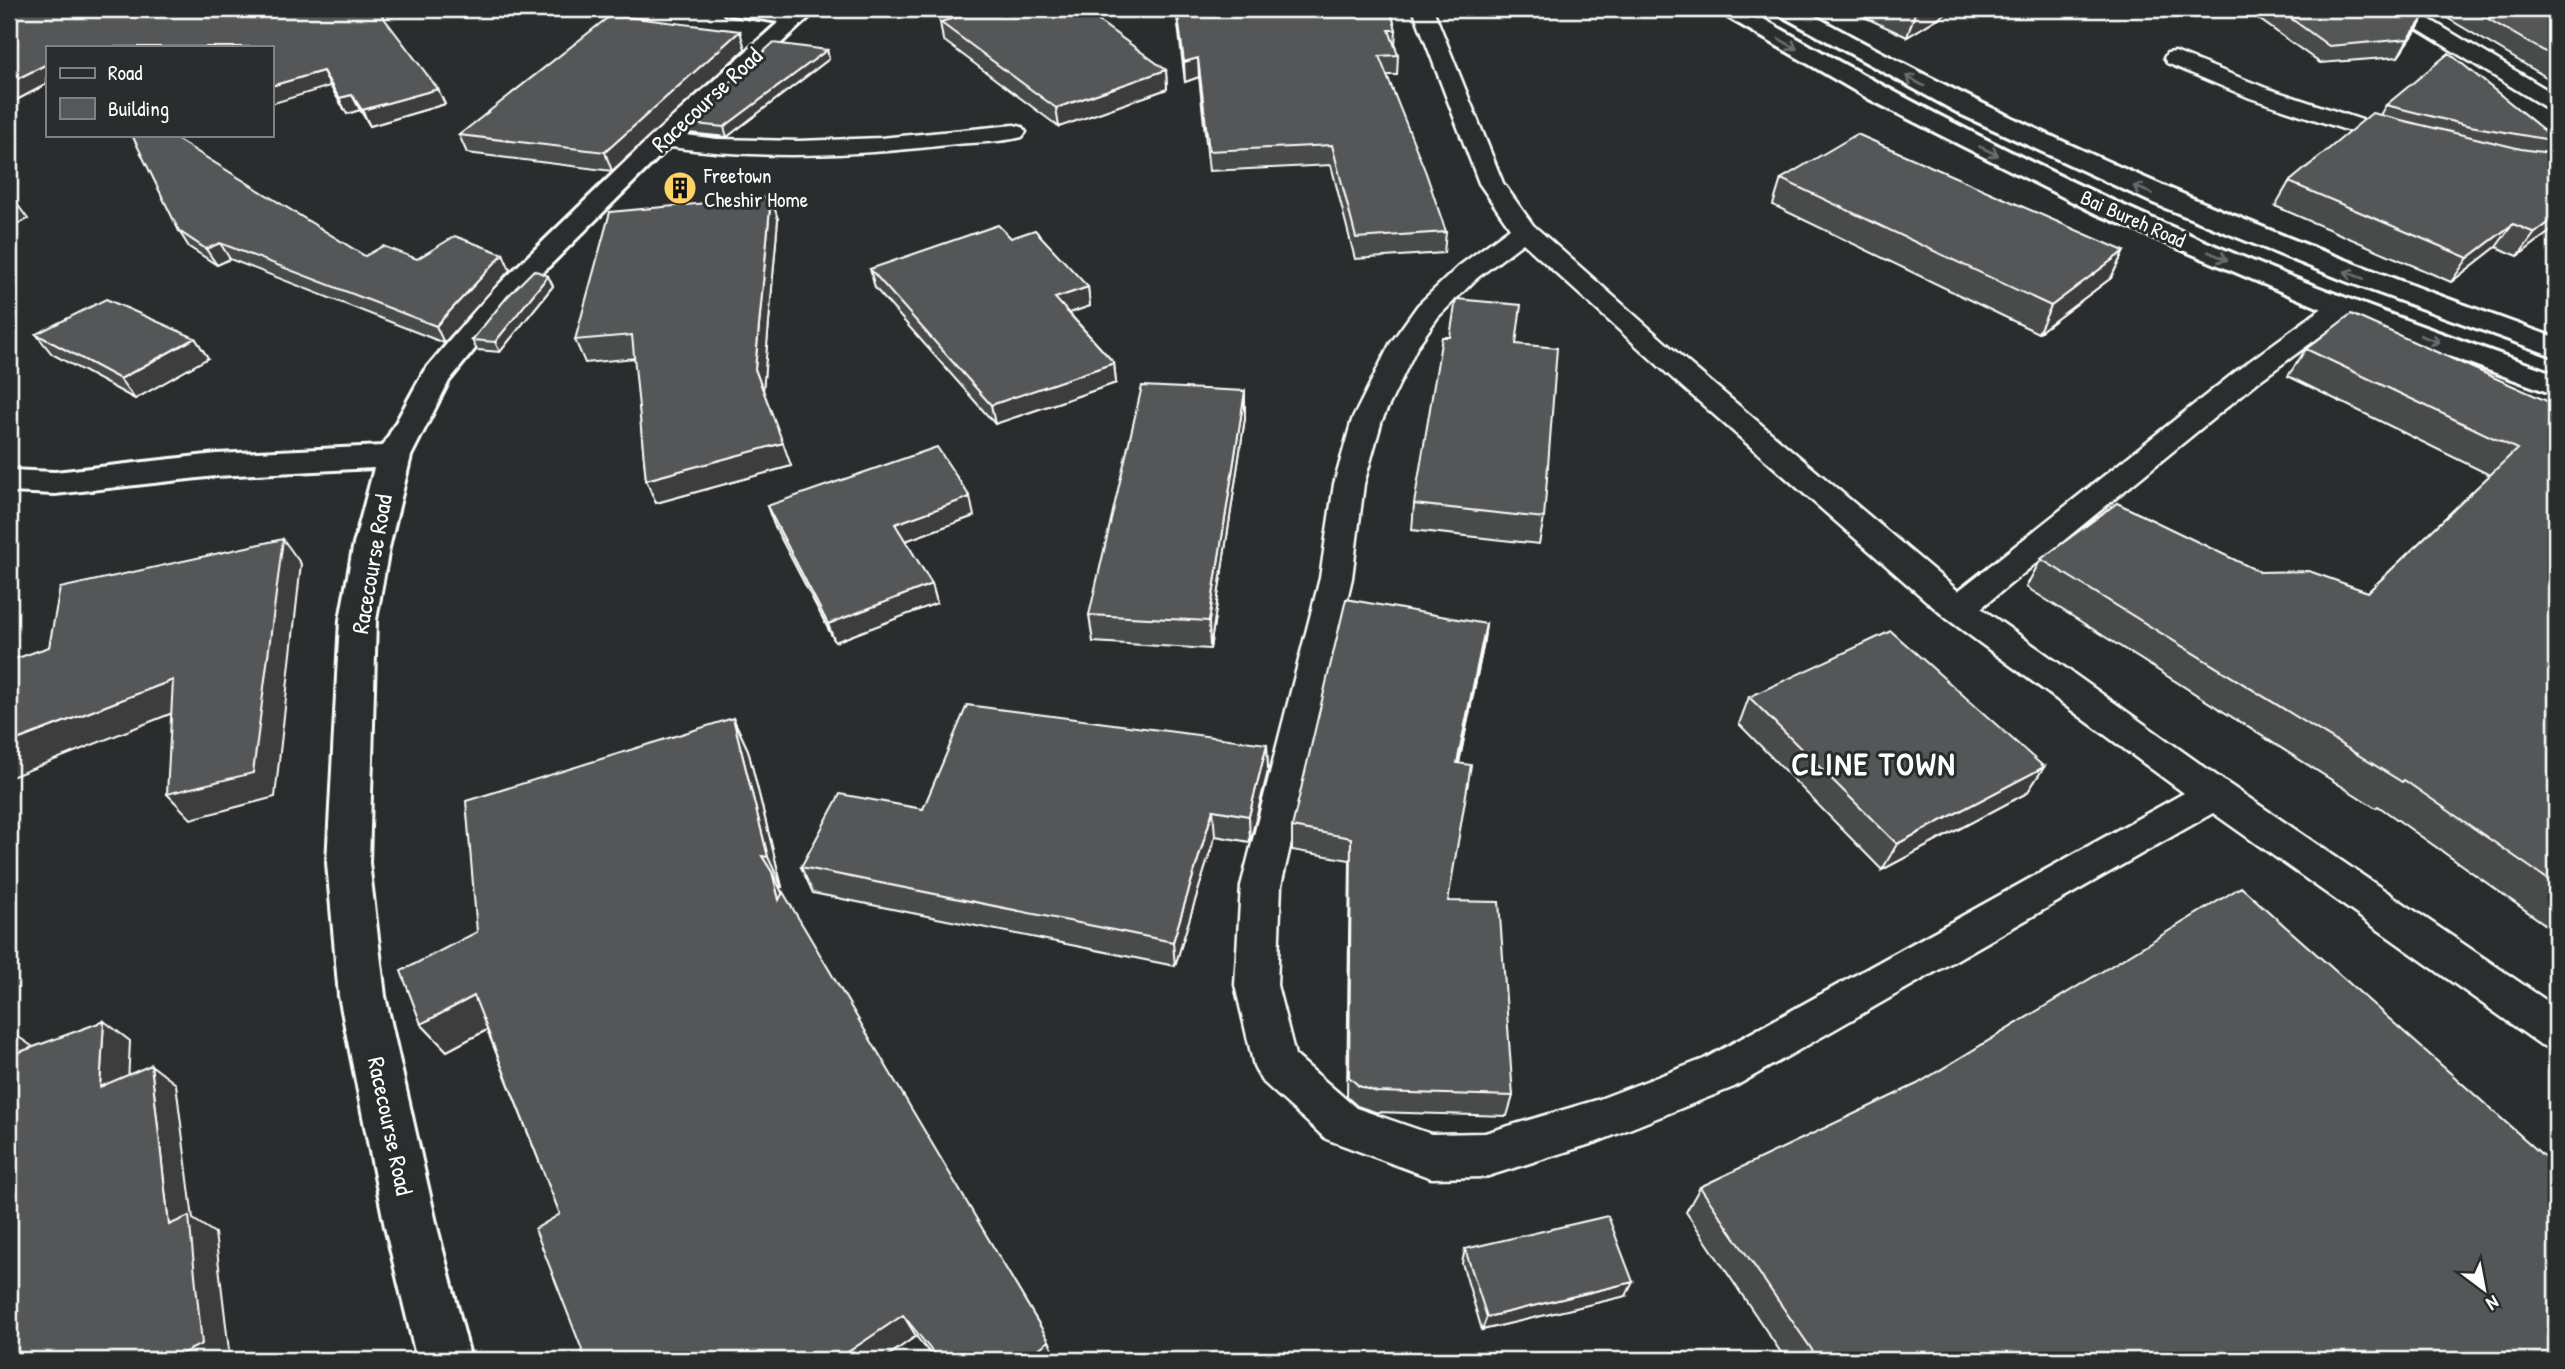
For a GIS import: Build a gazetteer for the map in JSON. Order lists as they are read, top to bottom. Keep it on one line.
{"streets":{"main road":["Racecourse Road","Bai Bureh Road"]},"districts":["CLINE TOWN"],"places":{"building":["Freetown Cheshir Home"]},"legend":["Road","Building"],"north":"bottom right"}
